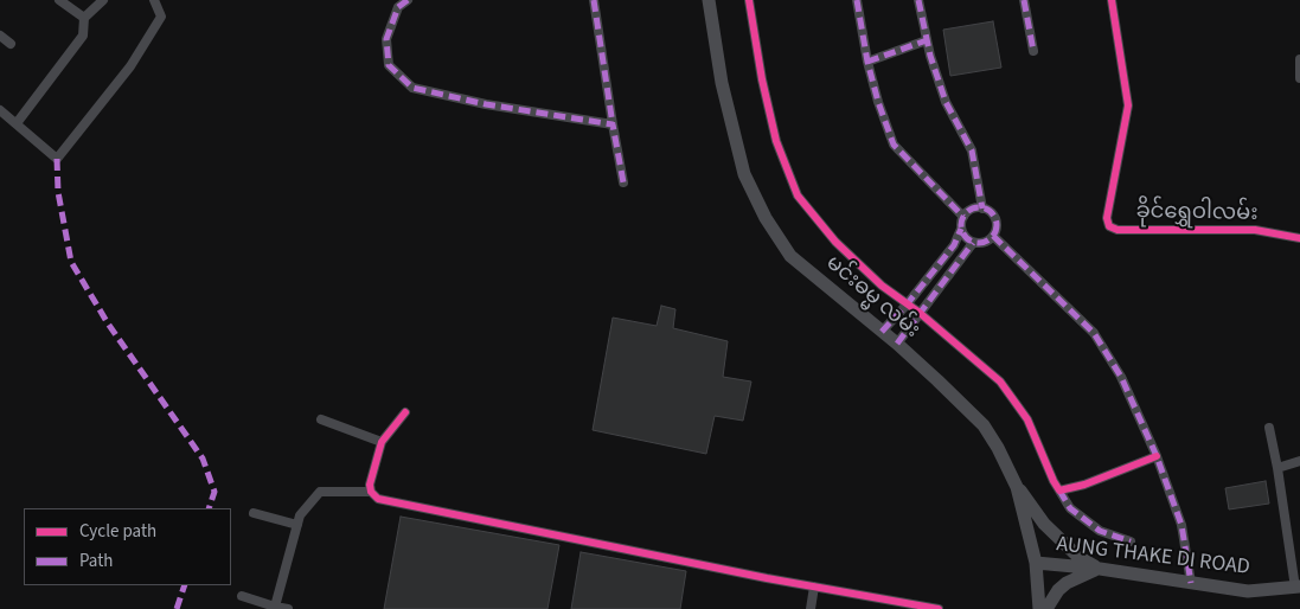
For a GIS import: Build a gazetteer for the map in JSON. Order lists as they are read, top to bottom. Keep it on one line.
{"streets":{"main road":["မင်းဓမ္မ လမ်း","AUNG THAKE DI ROAD"],"street":["ခိုင်ရွှေဝါလမ်း"]},"crossings":[["မင်းဓမ္မ လမ်း","AUNG THAKE DI ROAD"]],"legend":["Cycle path","Path"]}
